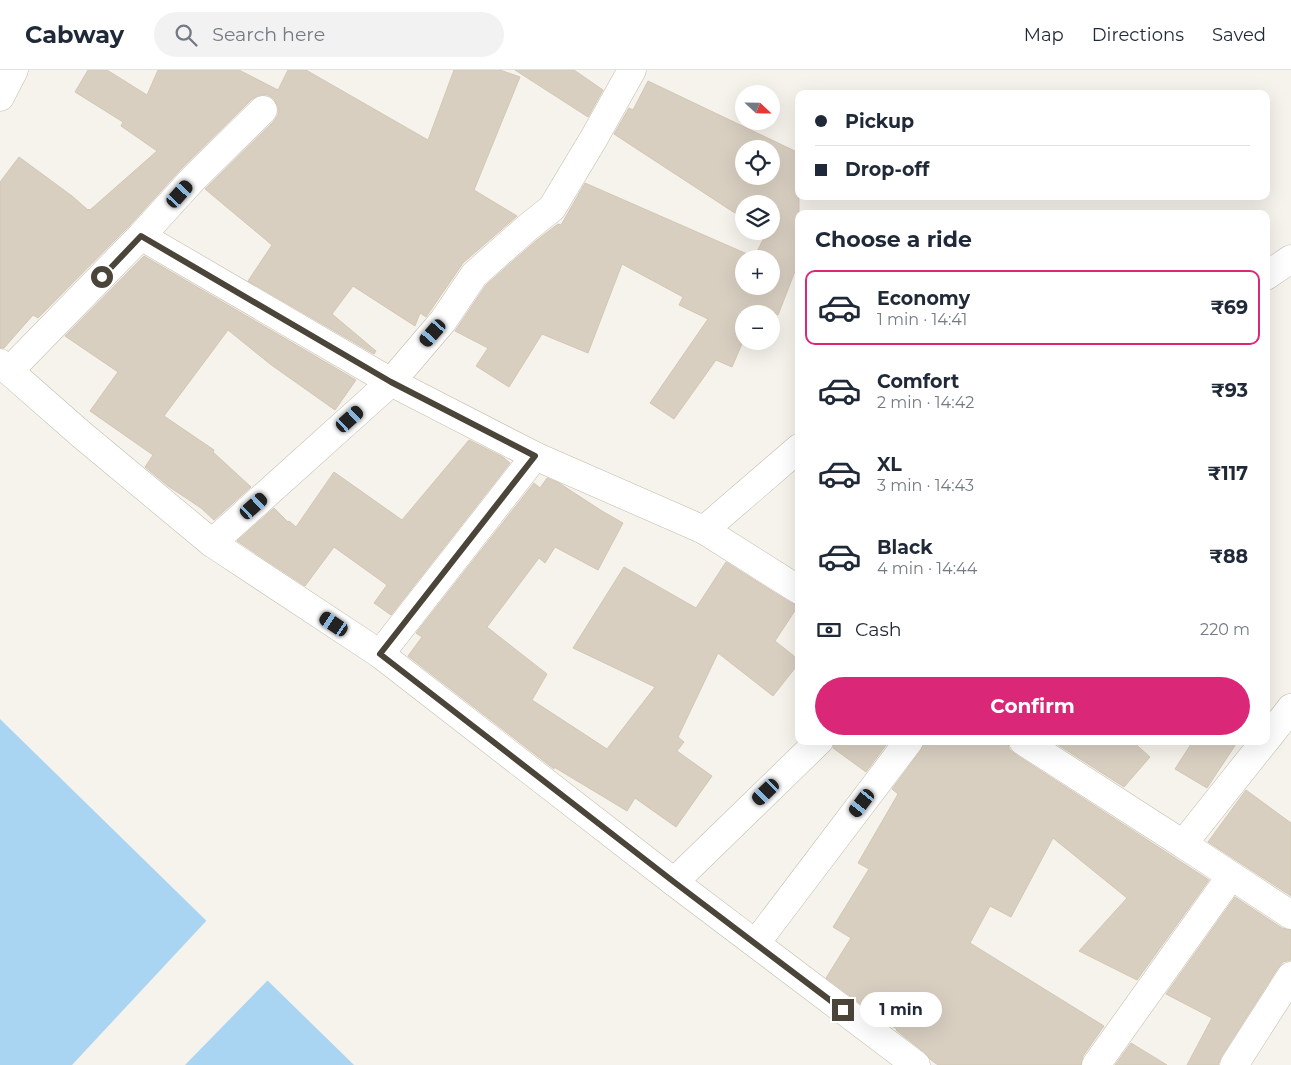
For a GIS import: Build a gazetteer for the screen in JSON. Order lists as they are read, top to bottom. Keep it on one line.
{"north":"right","page":{"header":"Cabway","search":"Search here","nav":["Map","Directions","Saved"],"map_buttons":["+","−"],"banner":["Pickup","Drop-off"],"heading":"Choose a ride","list":[{"name":"Economy","note":"1 min · 14:41","value":"₹69"},{"name":"Comfort","note":"2 min · 14:42","value":"₹93"},{"name":"XL","note":"3 min · 14:43","value":"₹117"},{"name":"Black","note":"4 min · 14:44","value":"₹88"}],"pay":["Cash","220 m"],"buttons":"Confirm","bubble":"1 min"}}
